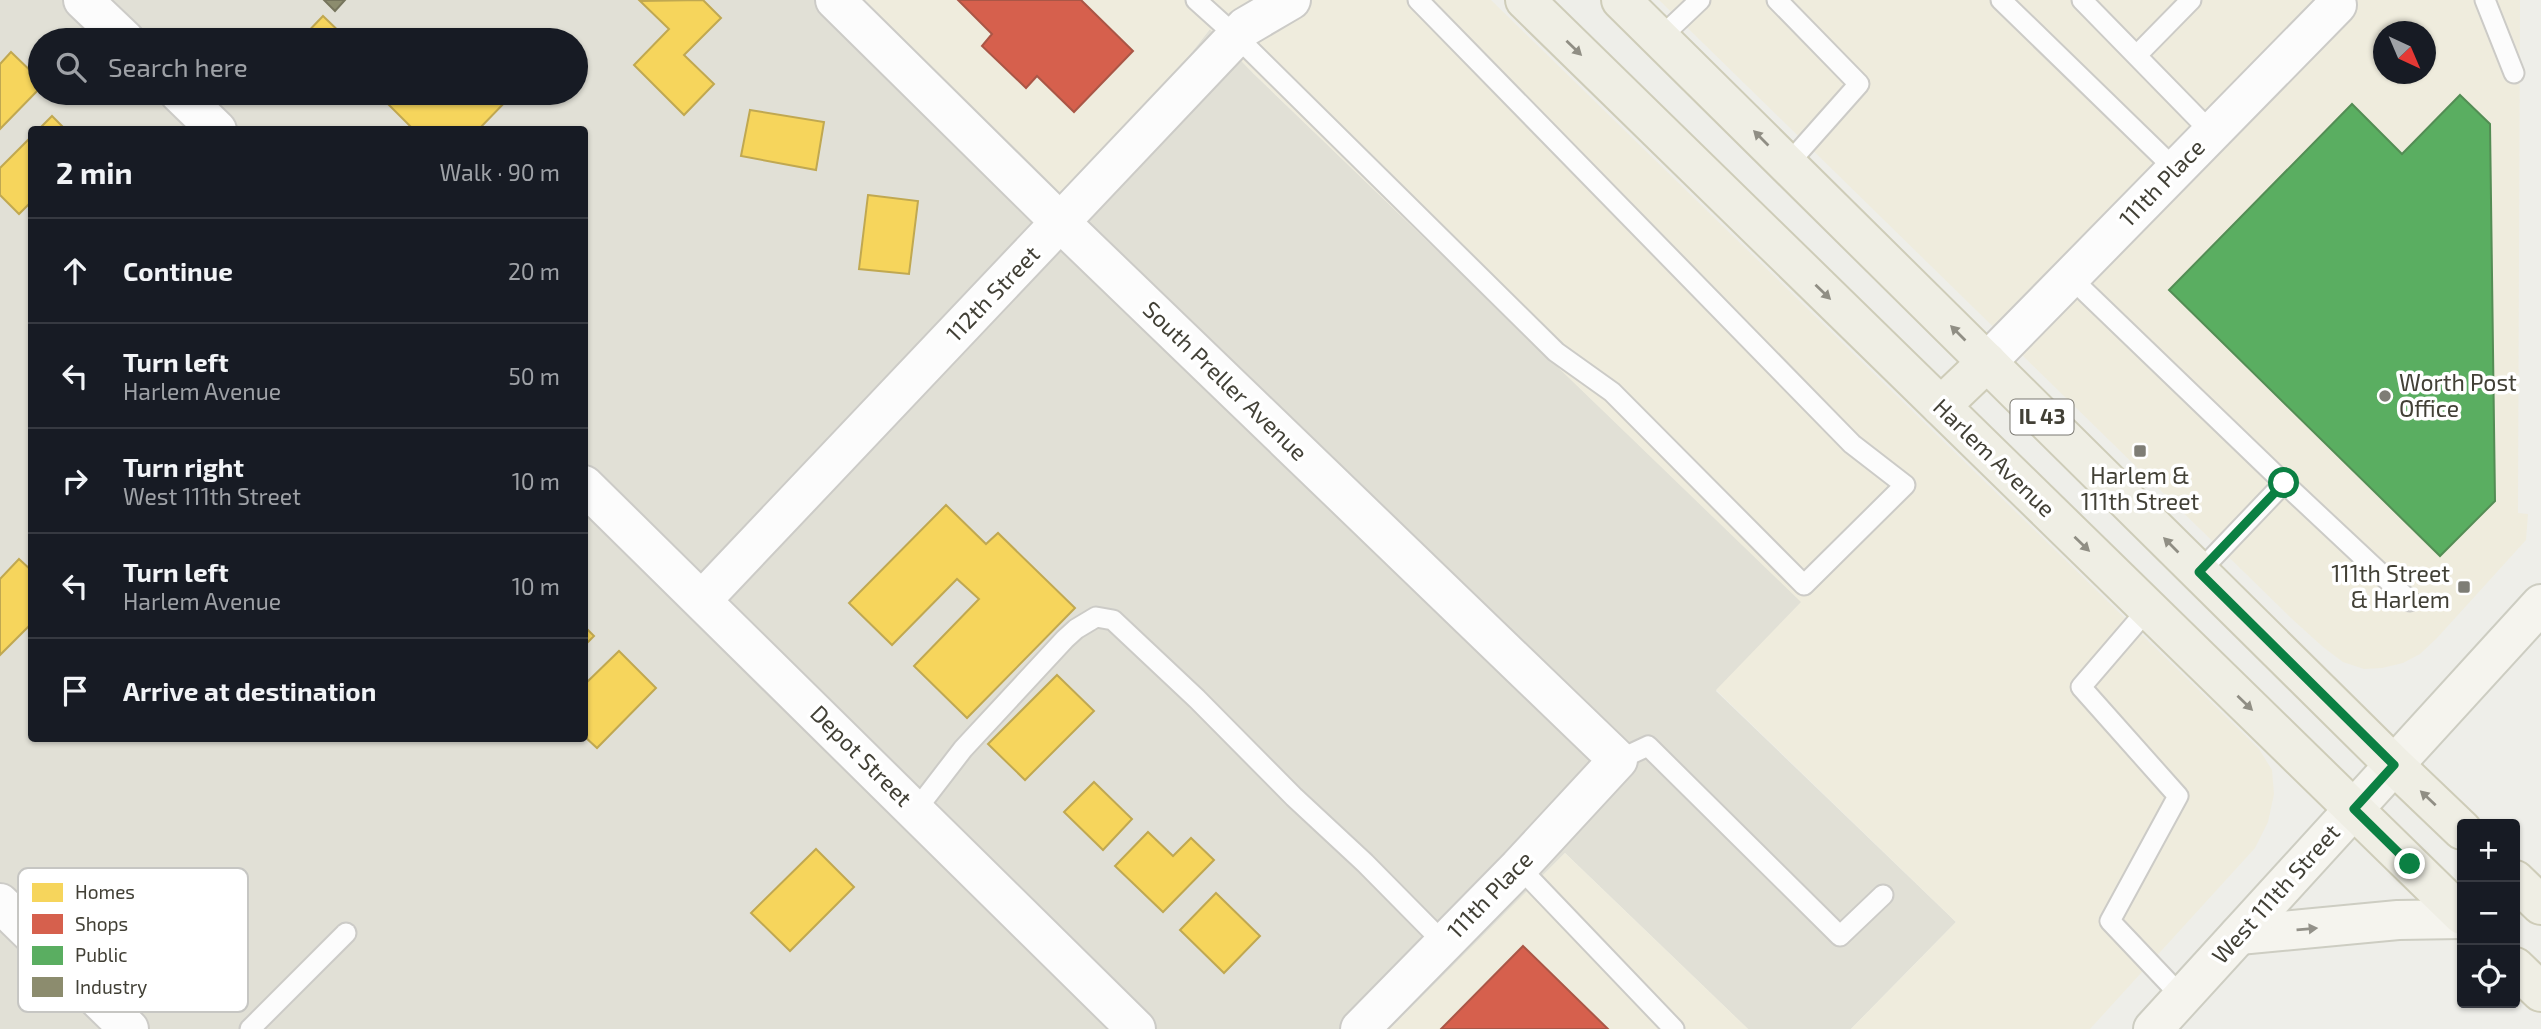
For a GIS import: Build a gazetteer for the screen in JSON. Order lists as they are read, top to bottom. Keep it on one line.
{"streets":{"main road":["IL 43","Harlem Avenue","West 111th Street"],"street":["111th Place","112th Street","South Preller Avenue","Depot Street"]},"crossings":[["111th Place","South Preller Avenue"],["111th Place","IL 43"],["112th Street","South Preller Avenue"],["112th Street","Depot Street"],["IL 43","West 111th Street"],["Harlem Avenue","West 111th Street"]],"places":{"other":["Worth Post Office"],"transit":["Harlem & 111th Street","111th Street & Harlem"]},"legend":["Homes","Shops","Public","Industry"],"north":"bottom right","page":{"search":"Search here","heading":["2 min","Walk · 90 m"],"list":[["Continue","20 m"],["Turn left","Harlem Avenue","50 m"],["Turn right","West 111th Street","10 m"],["Turn left","Harlem Avenue","10 m"],"Arrive at destination"],"map_buttons":["+","−"]}}
